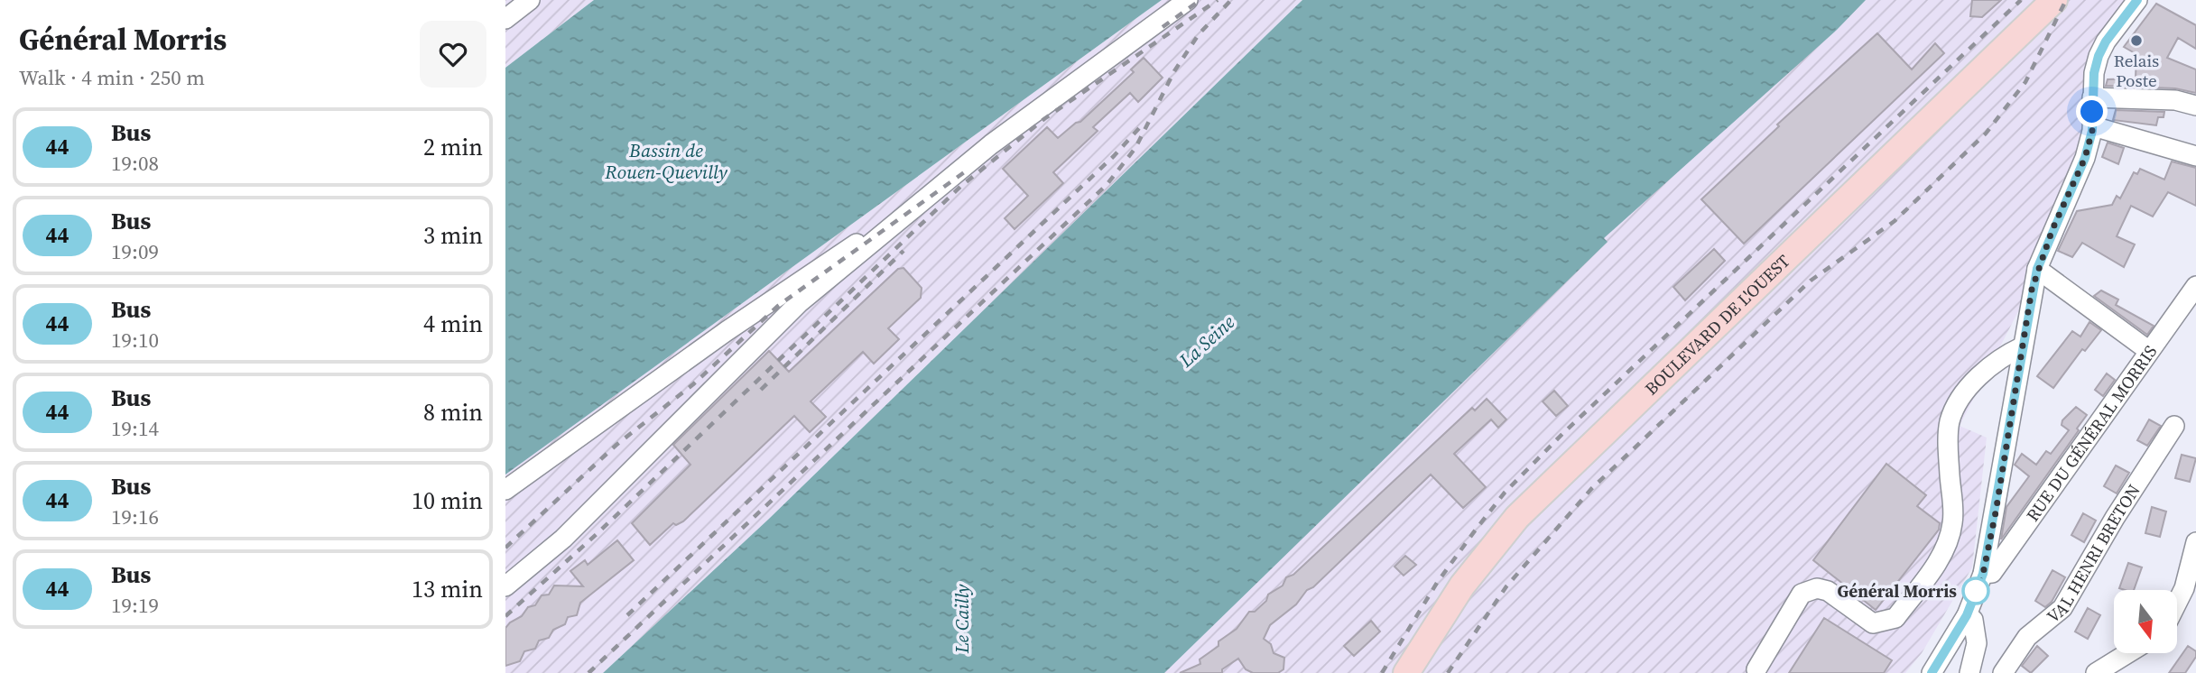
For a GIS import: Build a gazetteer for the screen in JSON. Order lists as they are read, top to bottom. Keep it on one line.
{"streets":{"main road":["BOULEVARD DE L'OUEST"],"street":["RUE DU GÉNÉRAL MORRIS","VAL HENRI BRETON"]},"water":["Bassin de Rouen-Quevilly","La Seine","Le Cailly"],"places":["Relais Poste","Général Morris"],"lines":["bus line 44"],"north":"bottom","page":{"heading":["Général Morris","Walk · 4 min · 250 m"],"list":[{"mark":"44","name":"Bus","note":"19:08","value":"2 min"},{"mark":"44","name":"Bus","note":"19:09","value":"3 min"},{"mark":"44","name":"Bus","note":"19:10","value":"4 min"},{"mark":"44","name":"Bus","note":"19:14","value":"8 min"},{"mark":"44","name":"Bus","note":"19:16","value":"10 min"},{"mark":"44","name":"Bus","note":"19:19","value":"13 min"}]}}
